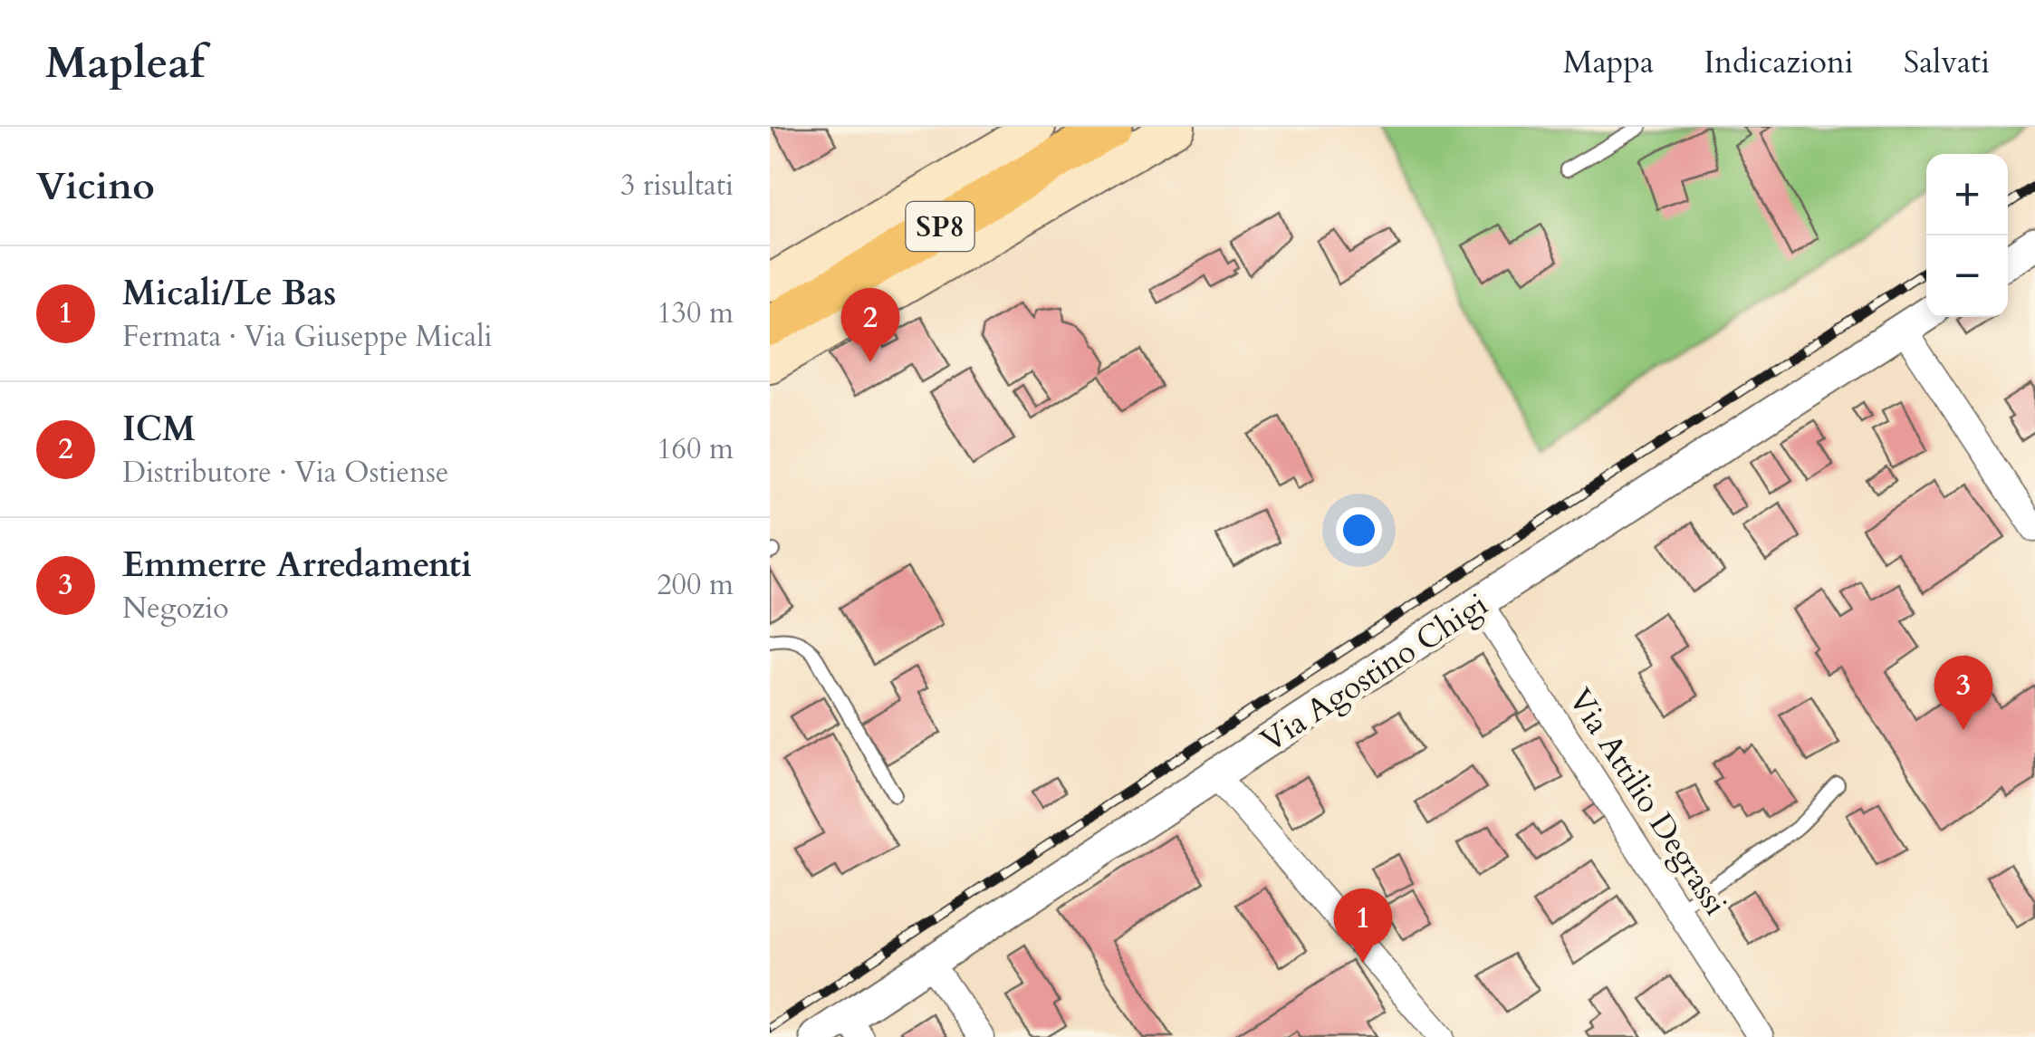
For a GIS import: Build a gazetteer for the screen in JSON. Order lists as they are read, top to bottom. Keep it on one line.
{"streets":{"main road":["SP8"],"street":["Via Agostino Chigi","Via Attilio Degrassi"]},"crossings":[["Via Agostino Chigi","Via Attilio Degrassi"]],"page":{"header":"Mapleaf","nav":["Mappa","Indicazioni","Salvati"],"heading":["Vicino","3 risultati"],"map_buttons":["+","−"],"list":[{"mark":"1","name":"Micali/Le Bas","note":"Fermata · Via Giuseppe Micali","value":"130 m"},{"mark":"2","name":"ICM","note":"Distributore · Via Ostiense","value":"160 m"},{"mark":"3","name":"Emmerre Arredamenti","note":"Negozio","value":"200 m"}],"pins":["2","3","1"]}}
